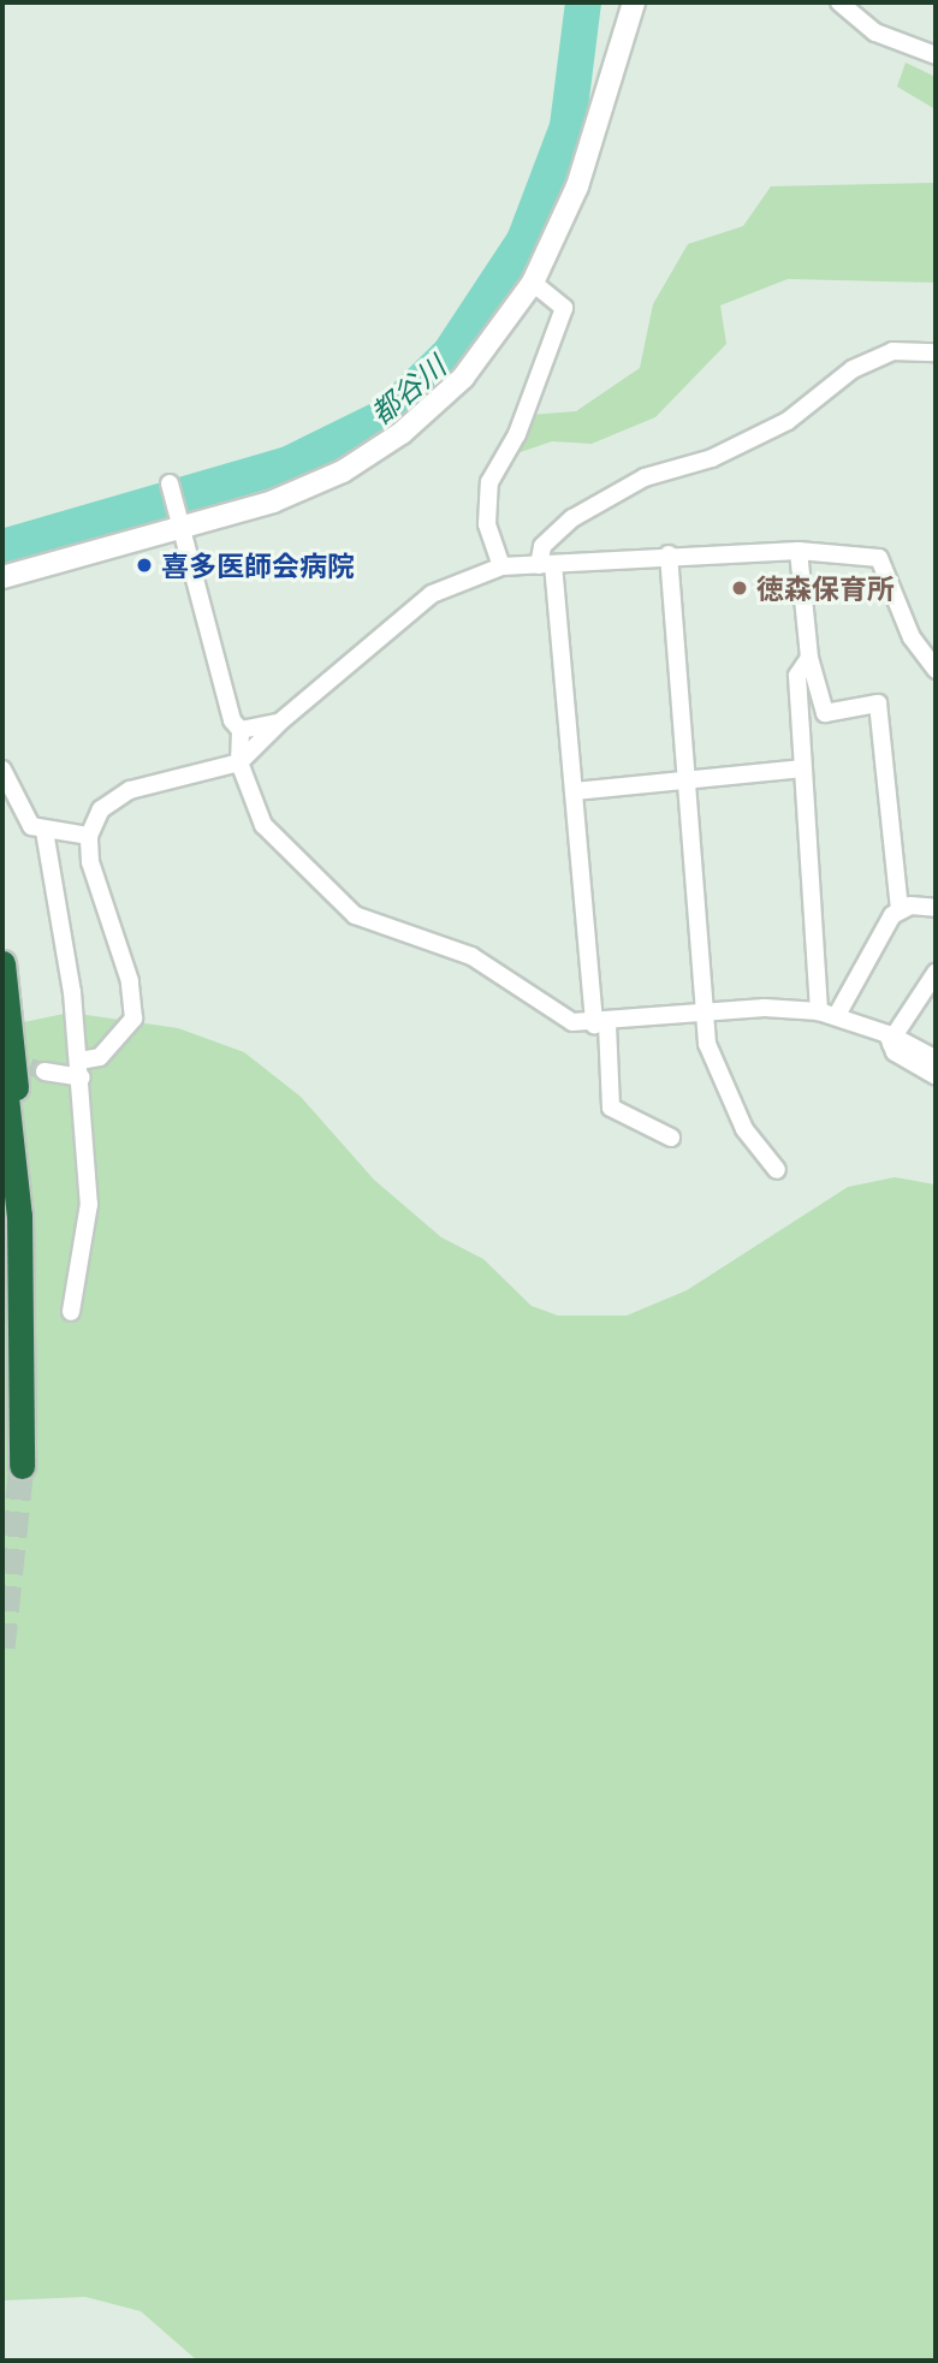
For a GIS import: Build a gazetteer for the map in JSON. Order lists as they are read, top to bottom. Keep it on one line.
{"water":["都谷川"],"places":["喜多医師会病院","徳森保育所"]}
